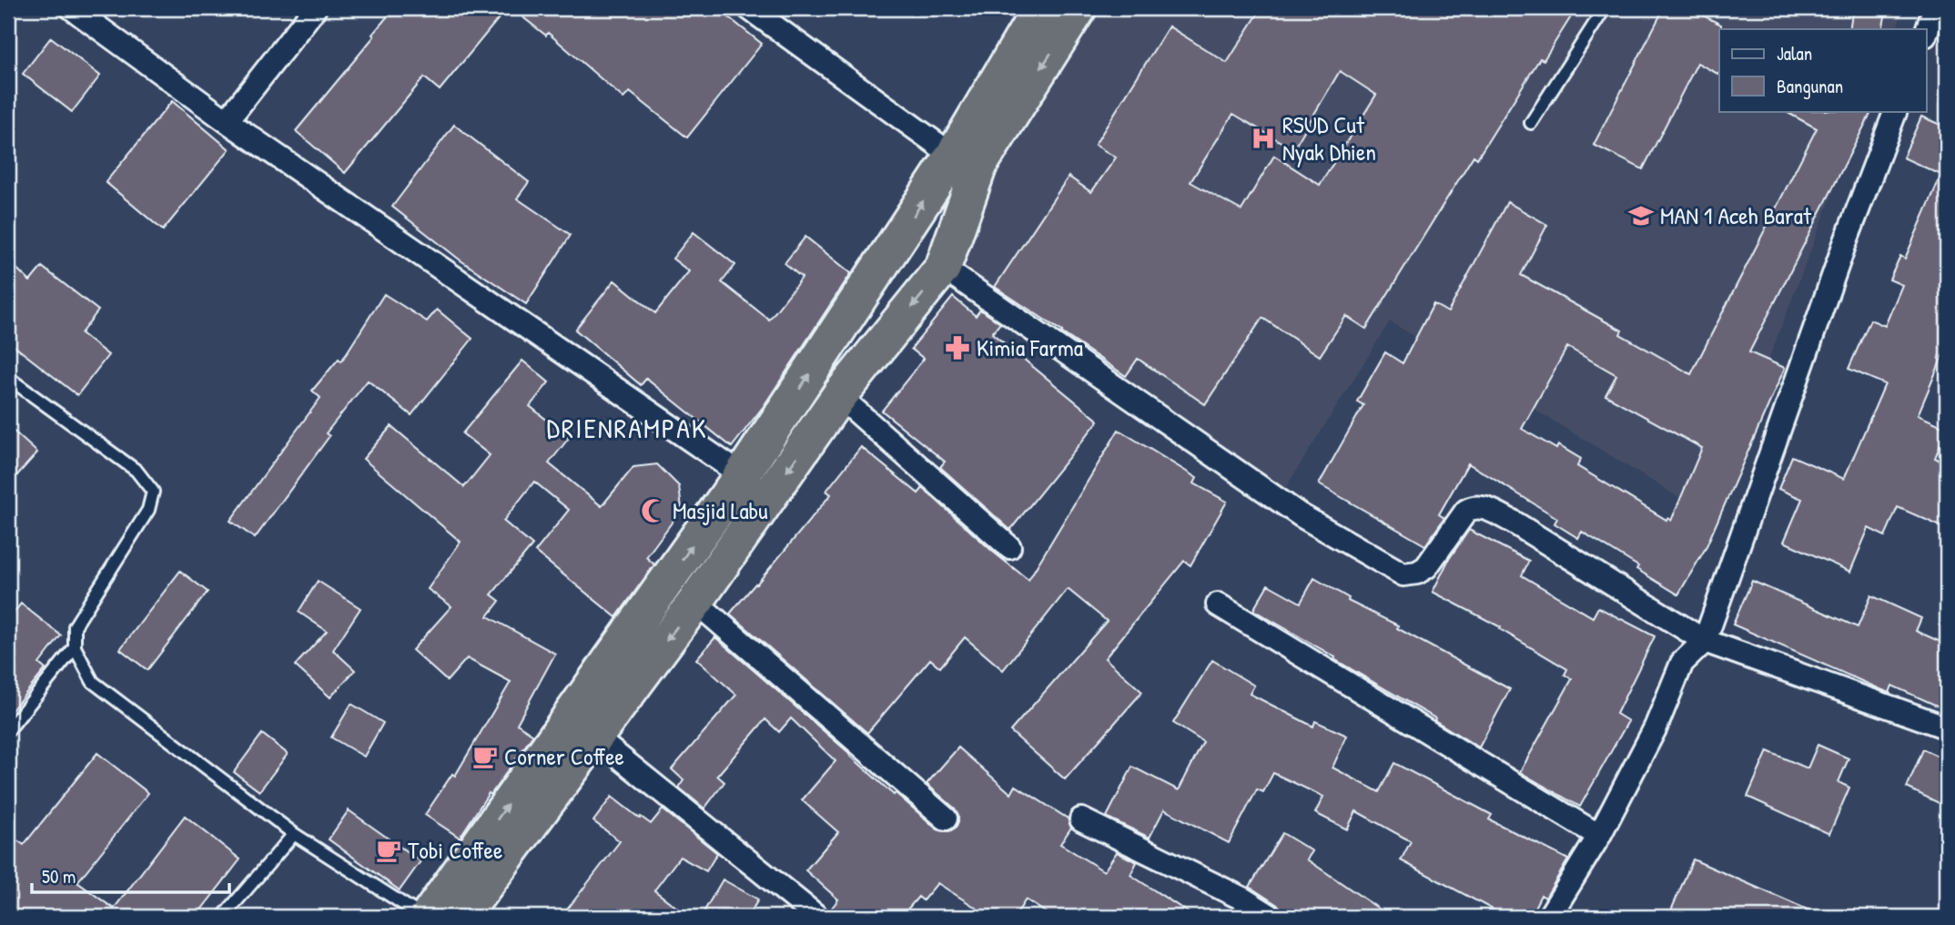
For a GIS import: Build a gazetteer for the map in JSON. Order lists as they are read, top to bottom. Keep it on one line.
{"districts":["DRIENRAMPAK"],"places":{"hospital":["RSUD Cut Nyak Dhien"],"school or university":["MAN 1 Aceh Barat"],"pharmacy":["Kimia Farma"],"mosque":["Masjid Labu"],"cafe":["Corner Coffee","Tobi Coffee"]},"legend":["Jalan","Bangunan"],"scale_bar":"50 m"}
